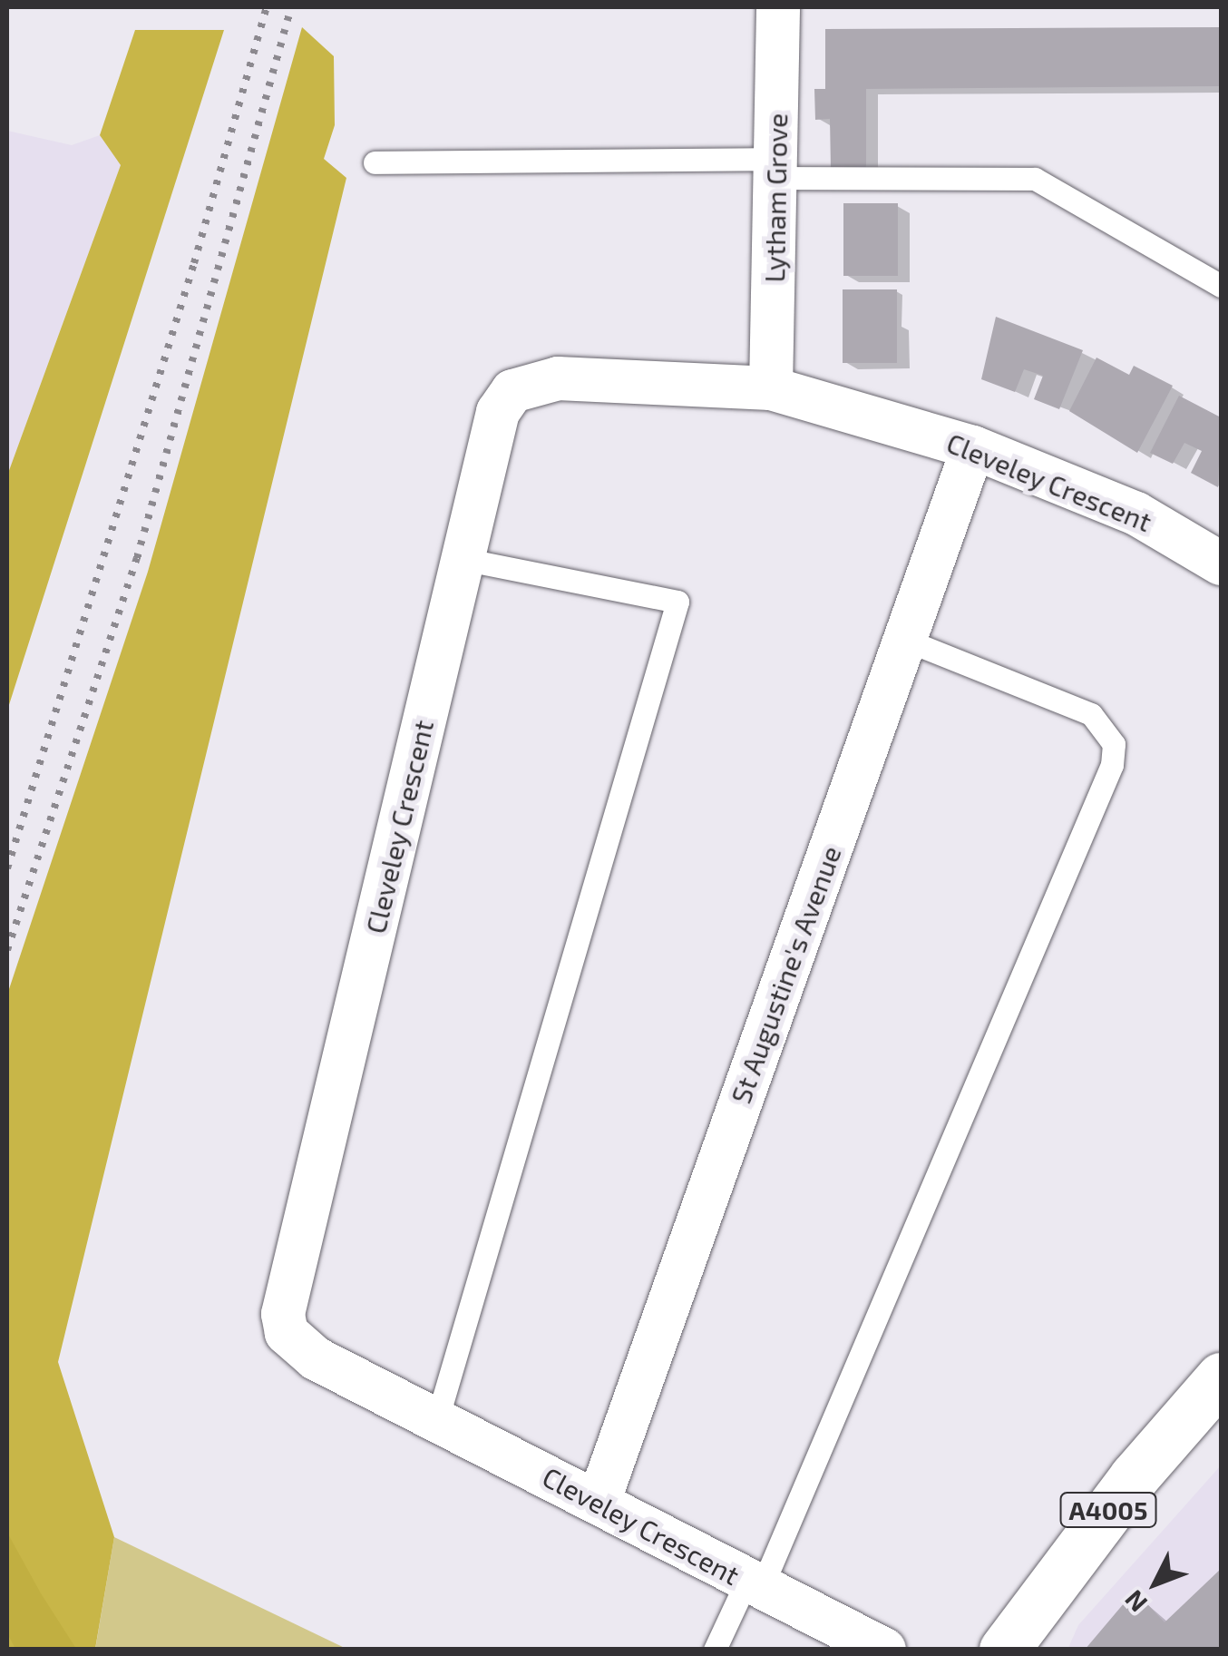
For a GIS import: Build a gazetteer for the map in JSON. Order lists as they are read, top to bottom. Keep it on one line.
{"streets":{"main road":["A4005"],"street":["Lytham Grove","Cleveley Crescent","St Augustine's Avenue"]},"crossings":[["Lytham Grove","Cleveley Crescent"],["Cleveley Crescent","St Augustine's Avenue"]],"north":"bottom left"}
